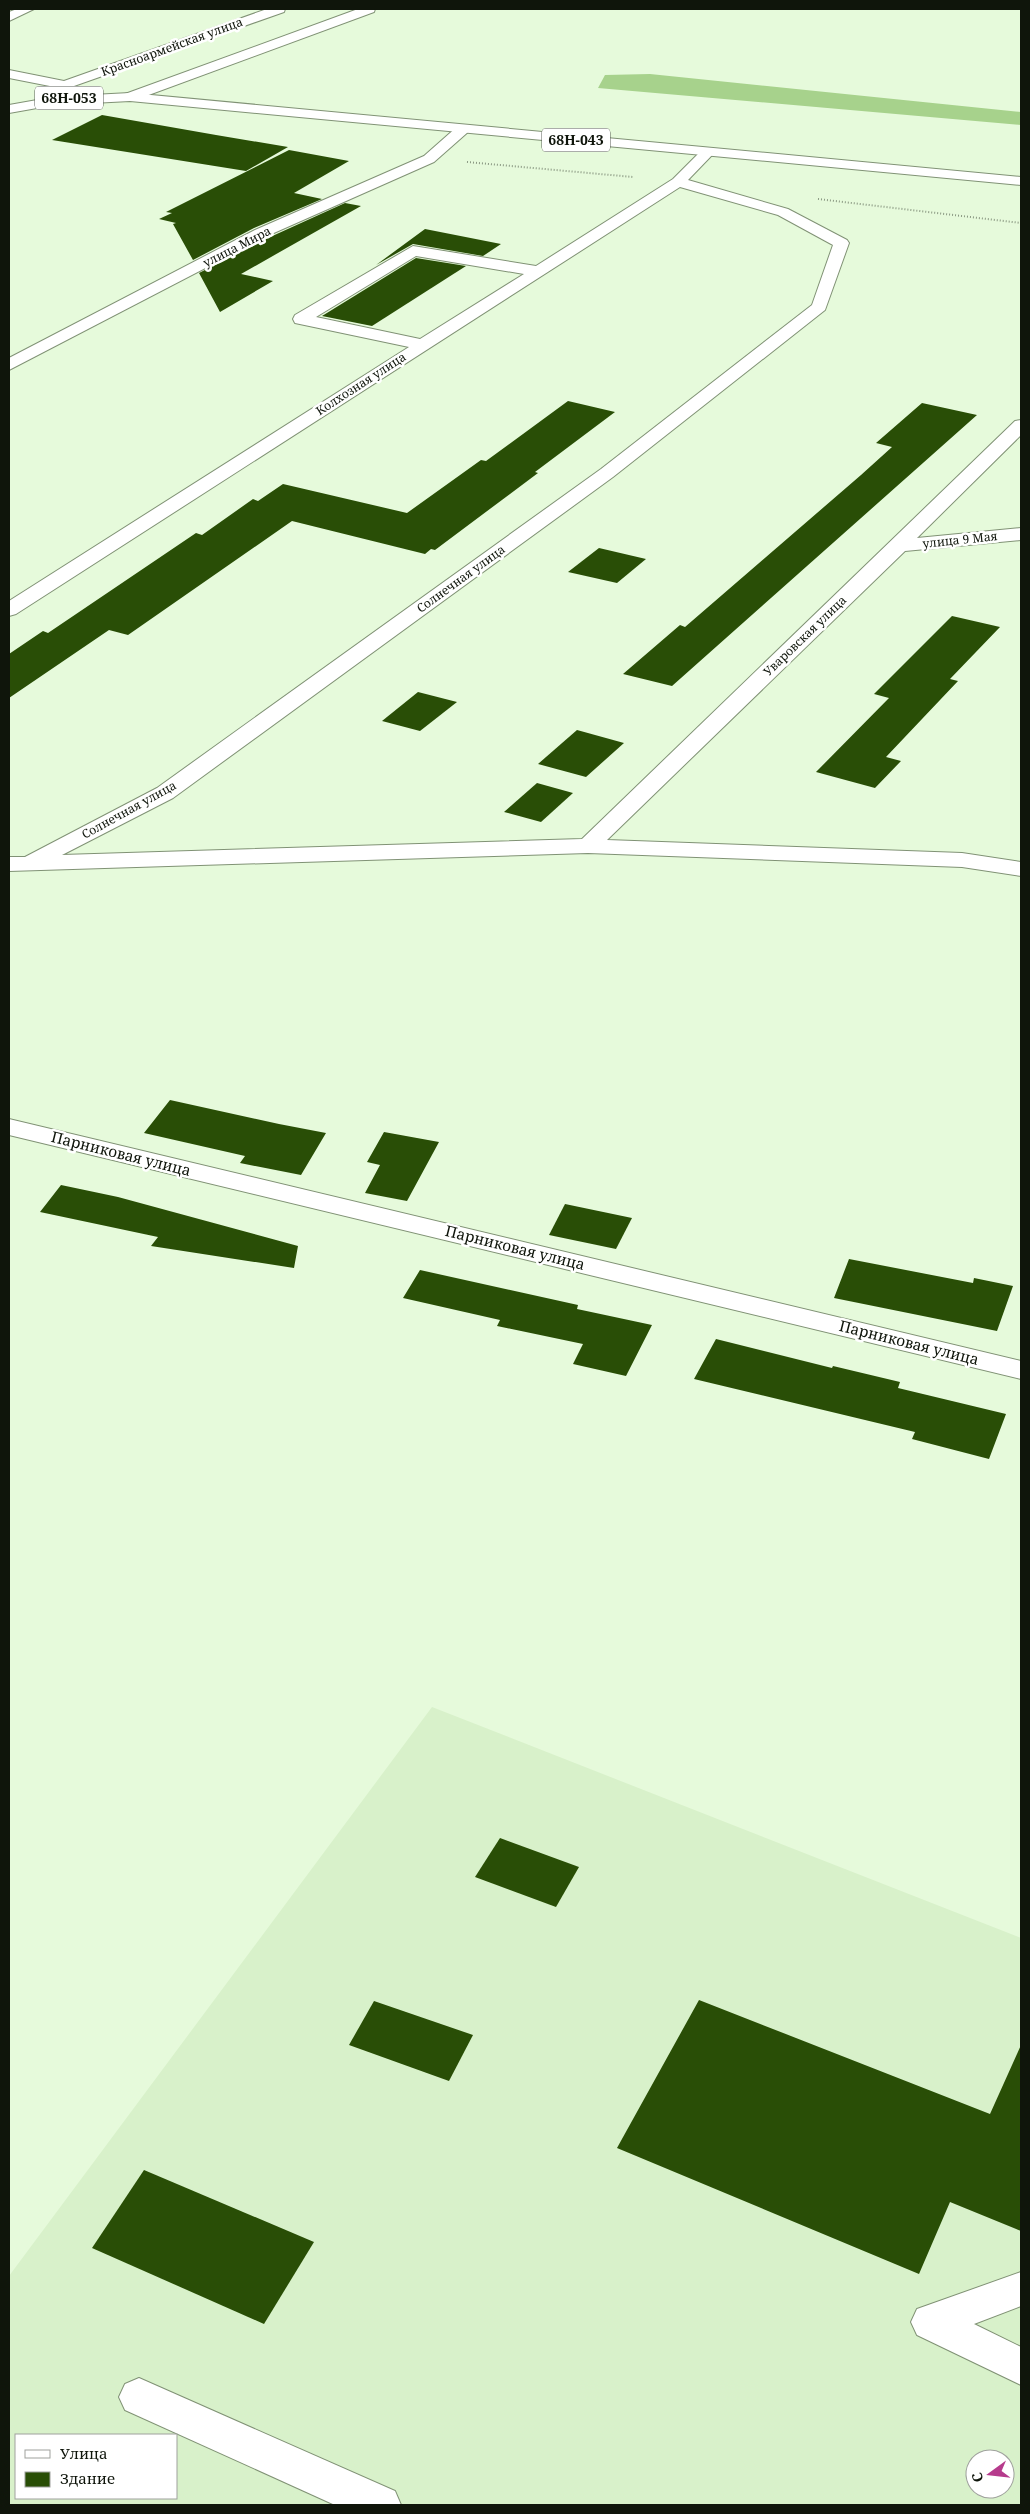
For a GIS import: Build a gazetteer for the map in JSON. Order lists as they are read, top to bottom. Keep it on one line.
{"streets":{"street":["Красноармейская улица","68Н-053","68Н-043","улица Мира","Колхозная улица","улица 9 Мая","Солнечная улица","Уваровская улица","Парниковая улица"]},"crossings":[["Красноармейская улица","68Н-043"],["68Н-043","улица Мира"],["68Н-043","Колхозная улица"],["Колхозная улица","Солнечная улица"],["улица 9 Мая","Уваровская улица"]],"legend":["Улица","Здание"],"north":"left"}
